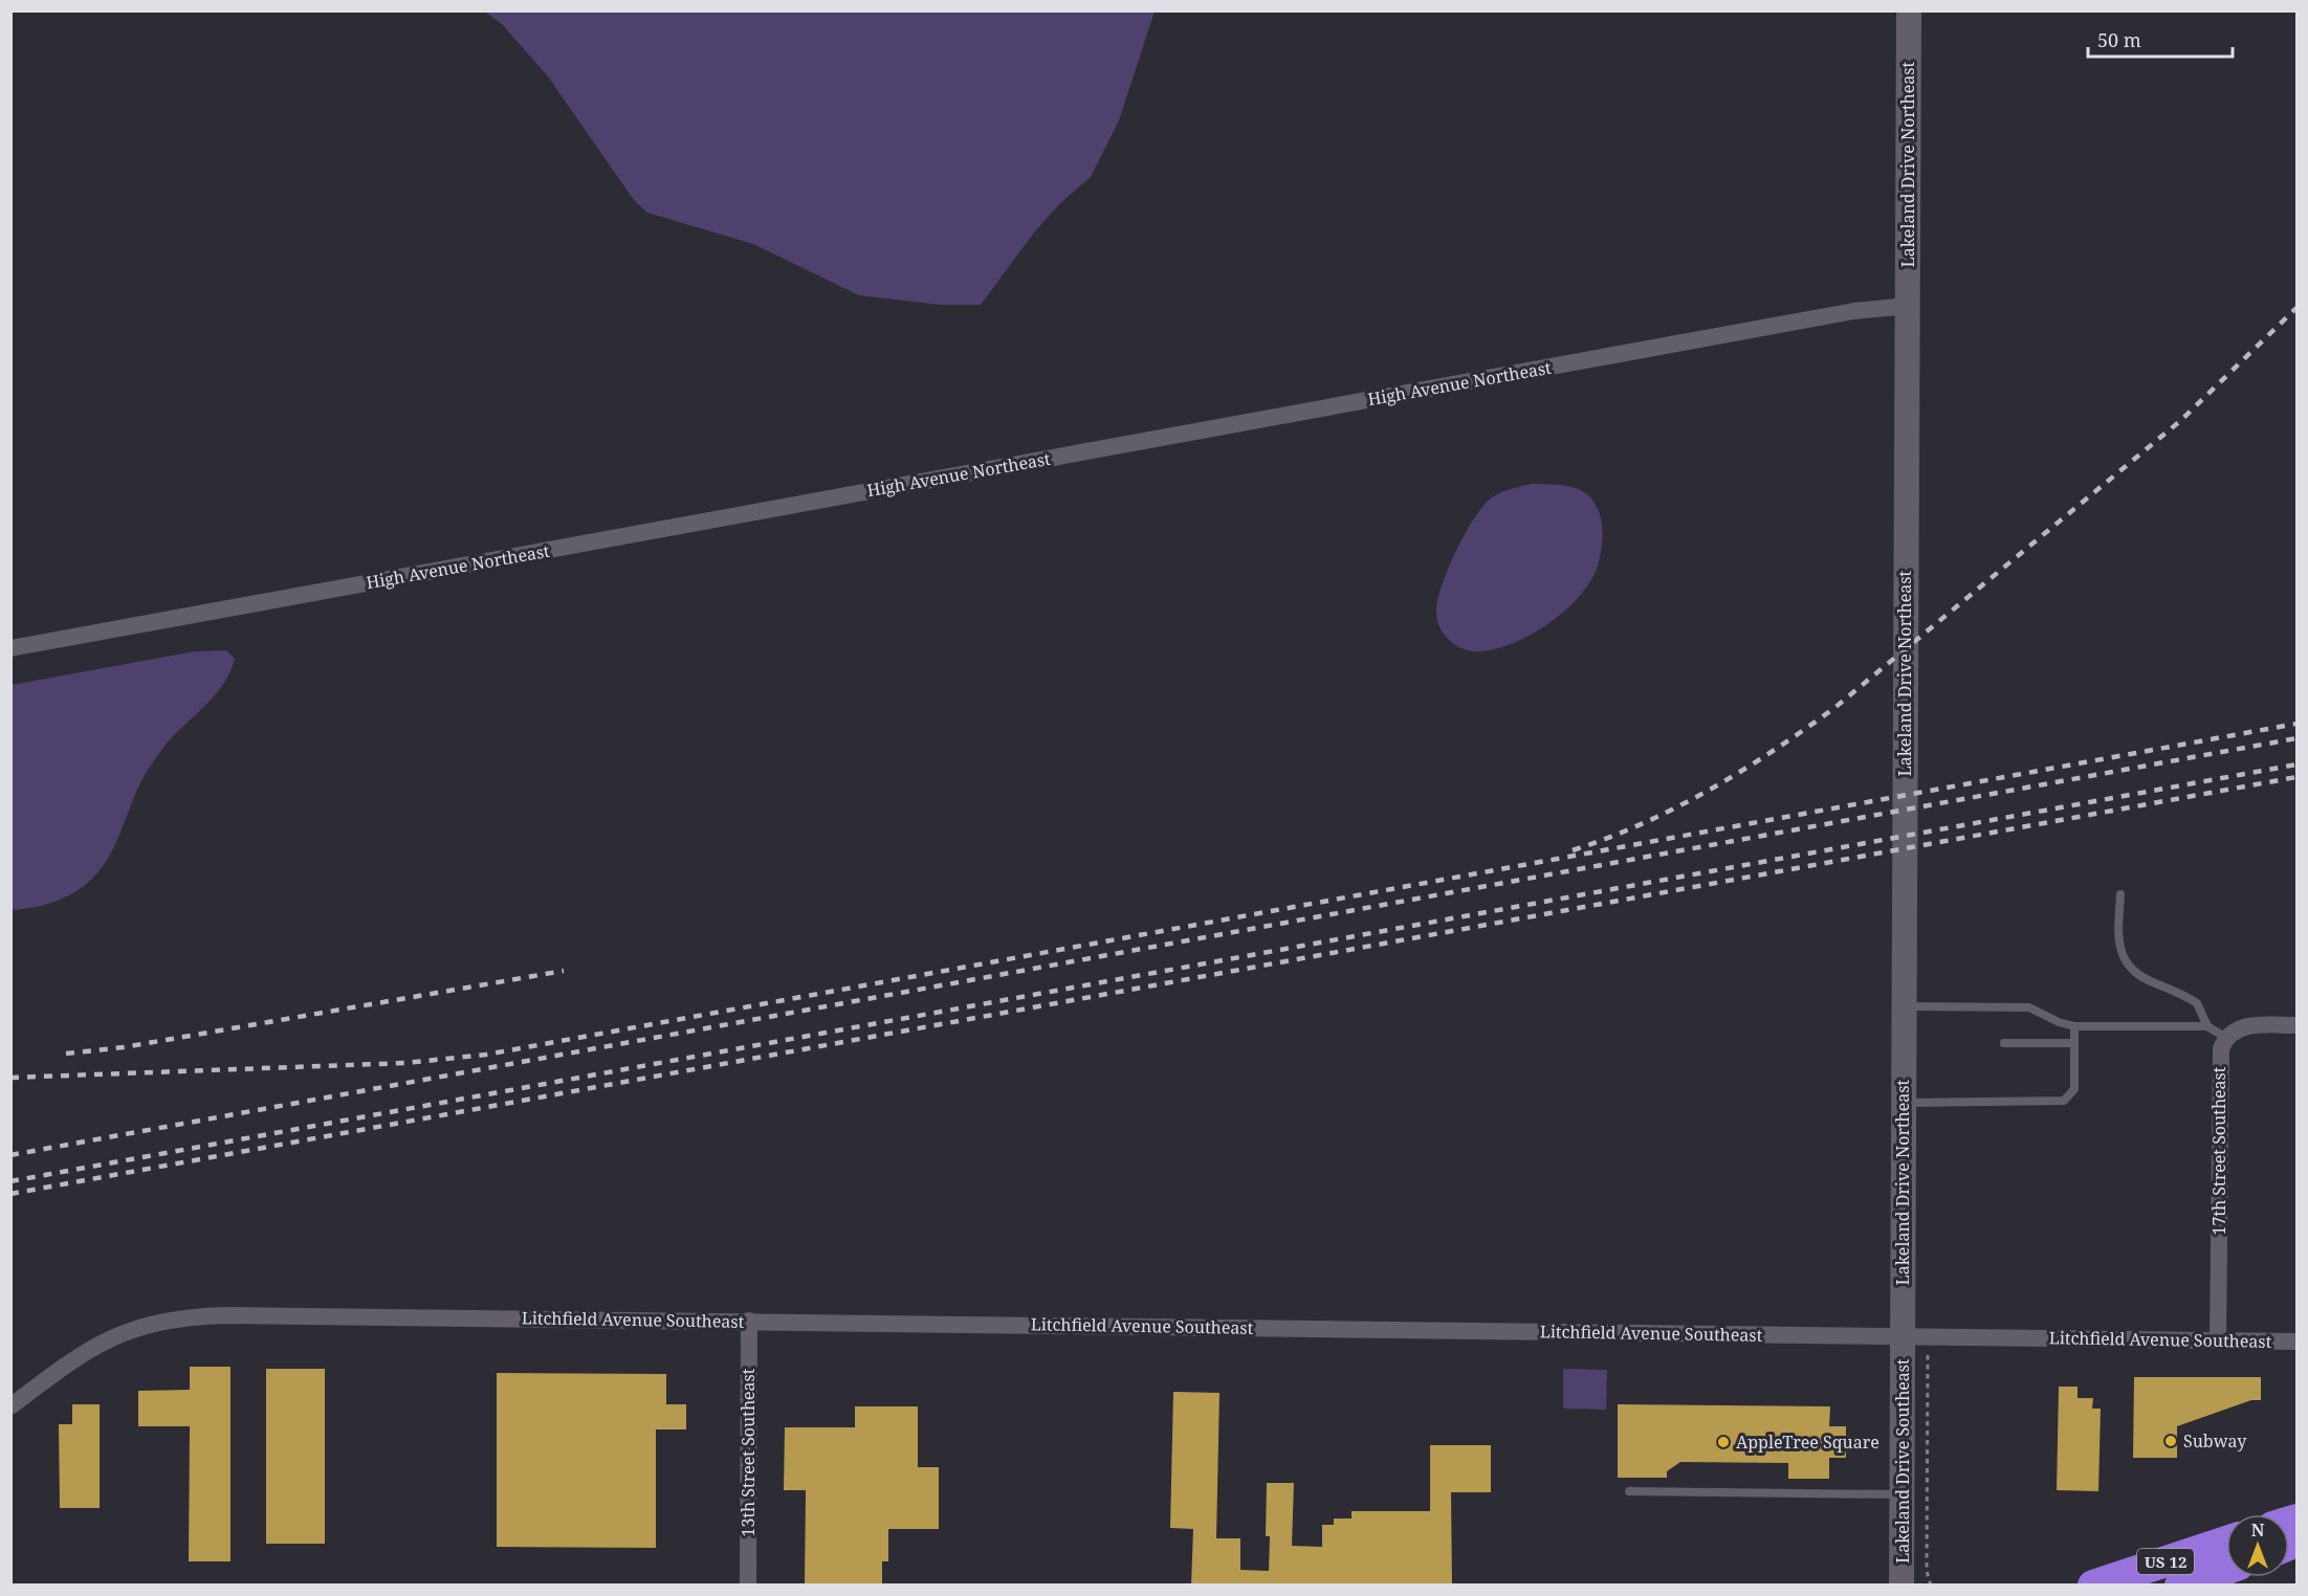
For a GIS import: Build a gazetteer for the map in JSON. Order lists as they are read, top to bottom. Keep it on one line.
{"streets":{"highway":["US 12"],"main road":["Lakeland Drive Northeast","Lakeland Drive Southeast"],"street":["High Avenue Northeast","17th Street Southeast","Litchfield Avenue Southeast","13th Street Southeast"]},"crossings":[["Lakeland Drive Northeast","High Avenue Northeast"],["Lakeland Drive Northeast","Litchfield Avenue Southeast"],["Lakeland Drive Northeast","Lakeland Drive Southeast"],["17th Street Southeast","Litchfield Avenue Southeast"],["Litchfield Avenue Southeast","13th Street Southeast"],["Litchfield Avenue Southeast","Lakeland Drive Southeast"]],"places":["Subway","AppleTree Square"],"scale_bar":"50 m","north":"top"}
